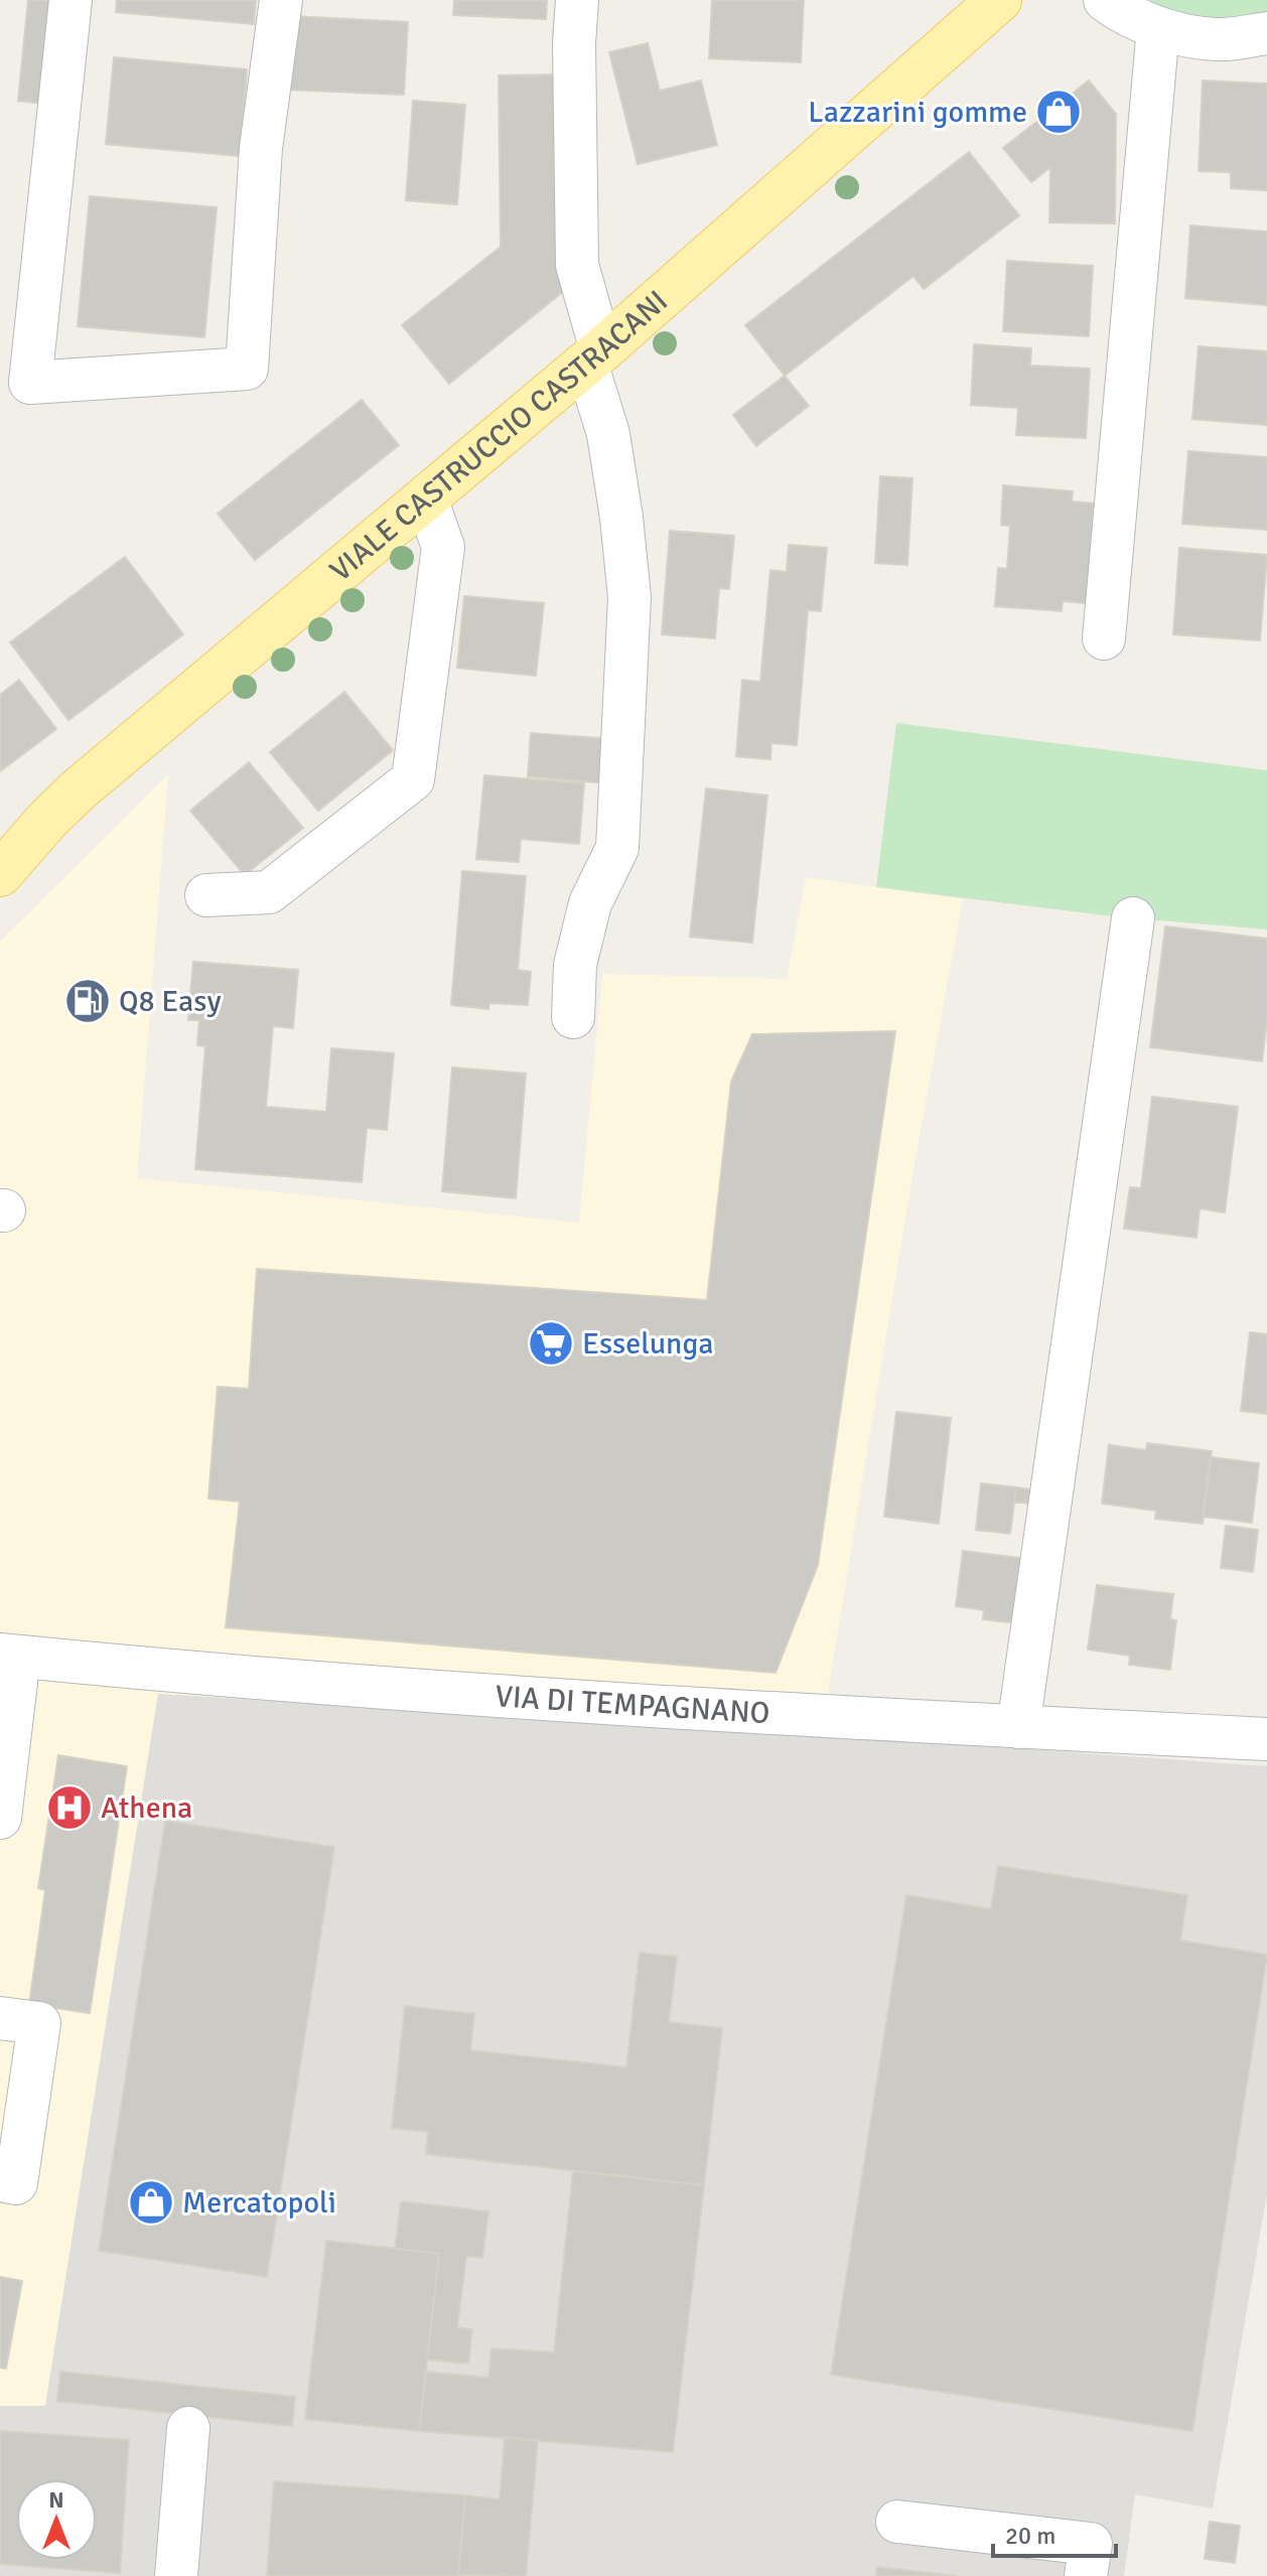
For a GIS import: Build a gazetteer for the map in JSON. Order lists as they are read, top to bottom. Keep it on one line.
{"streets":{"main road":["VIALE CASTRUCCIO CASTRACANI"],"street":["VIA DI TEMPAGNANO"]},"places":{"shop":["Lazzarini gomme","Mercatopoli"],"fuel station":["Q8 Easy"],"supermarket":["Esselunga"],"hospital":["Athena"]},"scale_bar":"20 m","north":"top"}
